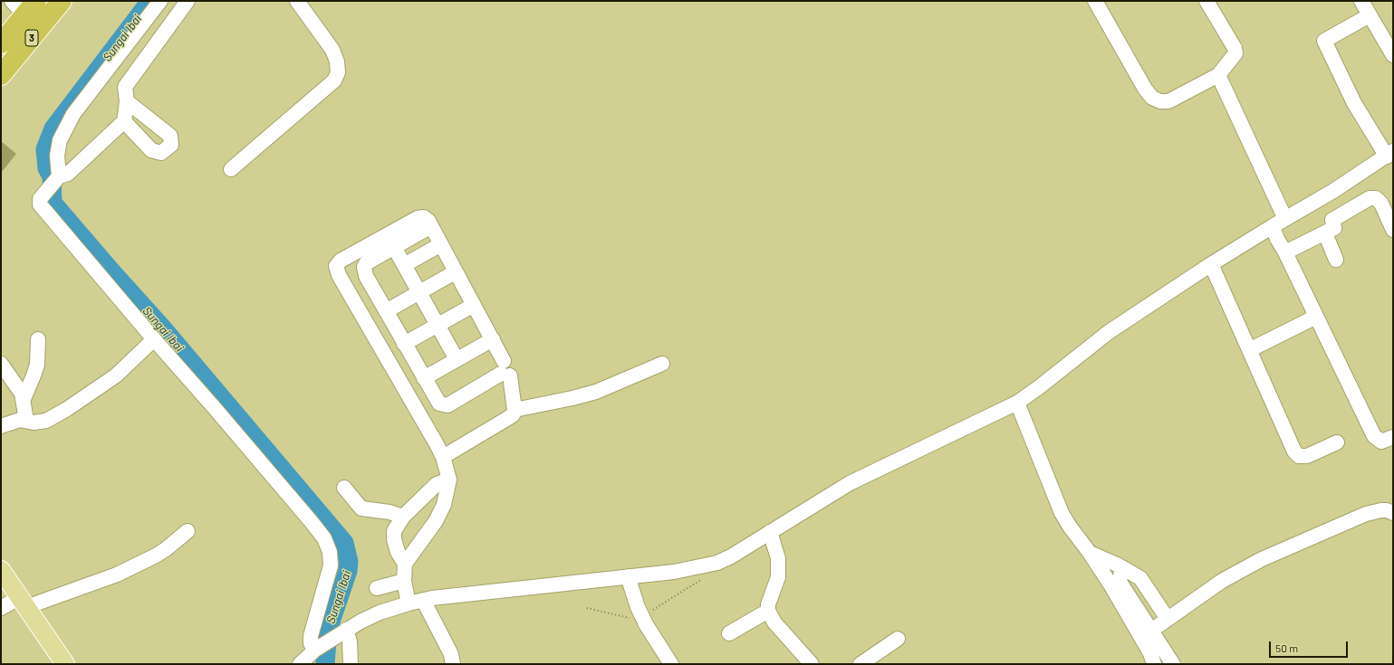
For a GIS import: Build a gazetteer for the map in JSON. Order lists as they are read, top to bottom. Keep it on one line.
{"streets":{"highway":["3"]},"water":["Sungai Ibai"],"scale_bar":"50 m"}
